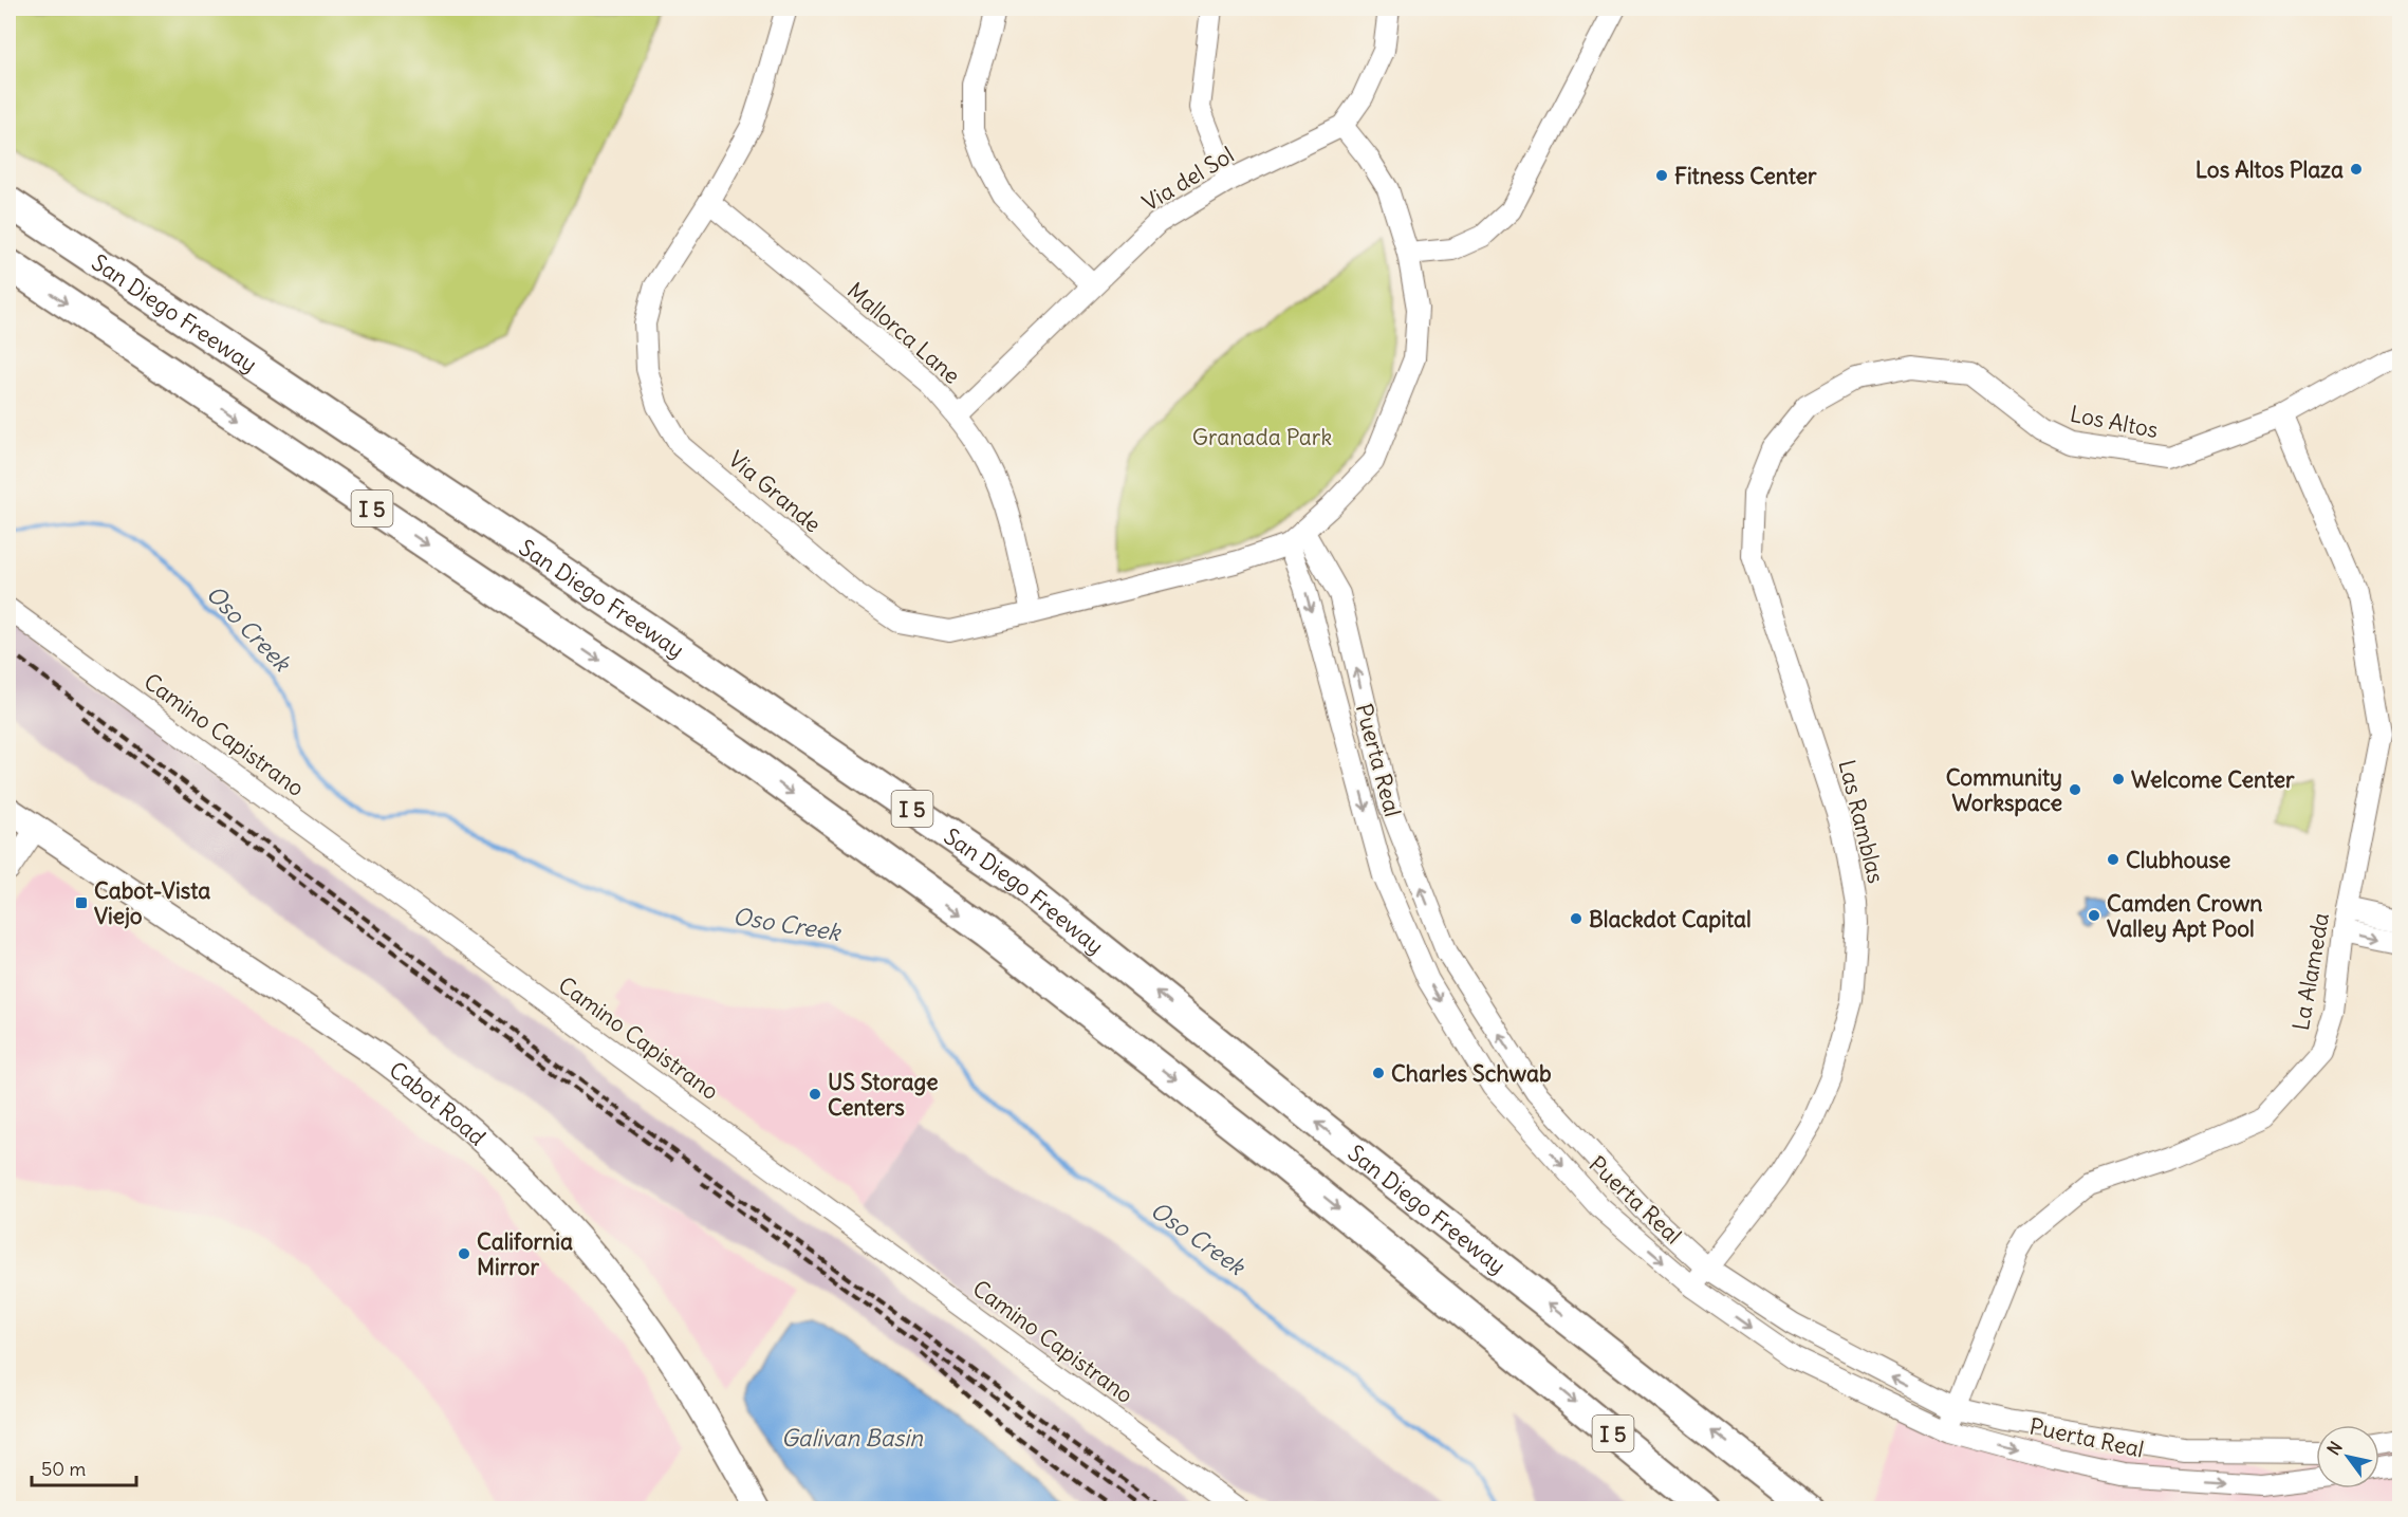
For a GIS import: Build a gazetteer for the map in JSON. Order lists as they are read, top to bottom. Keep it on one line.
{"streets":{"highway":["San Diego Freeway","I 5"],"main road":["Cabot Road"],"street":["Via del Sol","Mallorca Lane","Los Altos","Via Grande","Camino Capistrano","Puerta Real","Las Ramblas","La Alameda"]},"crossings":[["Via del Sol","Mallorca Lane"],["Mallorca Lane","Via Grande"],["Los Altos","Las Ramblas"],["Los Altos","La Alameda"],["Via Grande","Puerta Real"],["Puerta Real","Las Ramblas"],["Puerta Real","La Alameda"]],"water":["Oso Creek","Galivan Basin"],"parks":["Granada Park"],"places":{"other":["Los Altos Plaza","Fitness Center","Welcome Center","Community Workspace","Clubhouse","Camden Crown Valley Apt Pool","Blackdot Capital","Charles Schwab","US Storage Centers","California Mirror"],"transit":["Cabot-Vista Viejo"]},"scale_bar":"50 m","north":"top left"}
